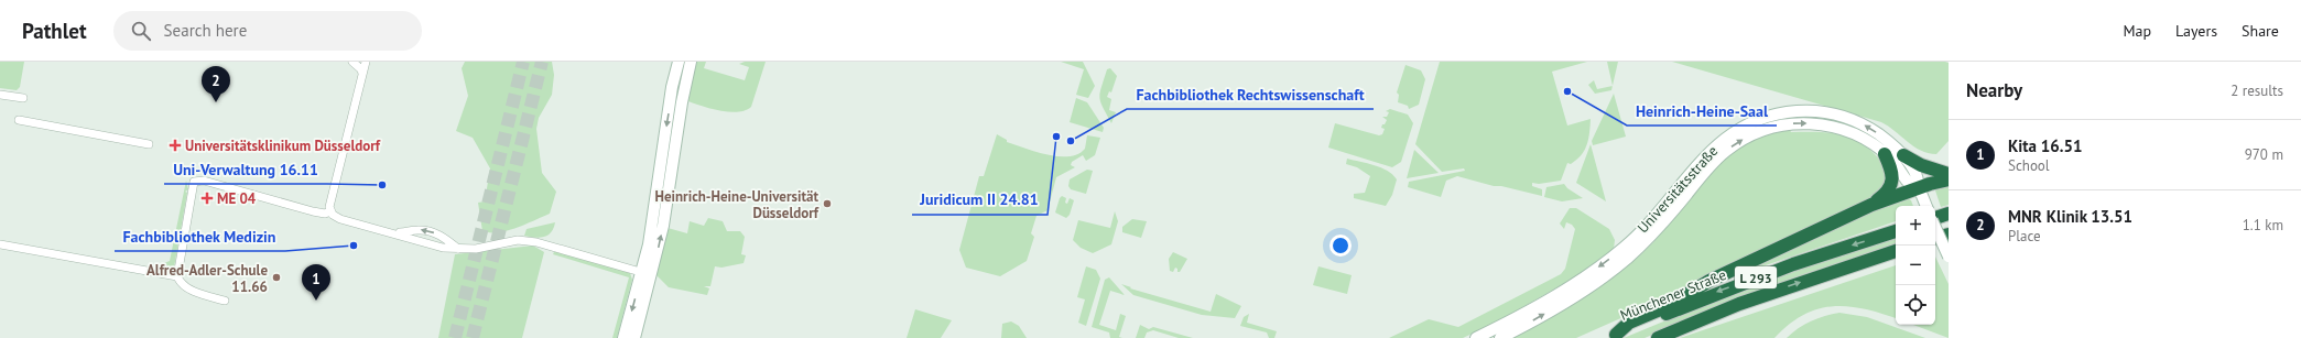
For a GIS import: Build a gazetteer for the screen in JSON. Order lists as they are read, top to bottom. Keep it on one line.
{"streets":{"highway":["L 293","Münchener Straße"],"street":["Universitätsstraße"]},"places":{"other":["Heinrich-Heine-Saal","Juridicum II 24.81","Fachbibliothek Rechtswissenschaft","Uni-Verwaltung 16.11","Heinrich-Heine-Universität Düsseldorf","Fachbibliothek Medizin","Alfred-Adler-Schule 11.66"],"health":["Universitätsklinikum Düsseldorf","ME 04"]},"page":{"header":"Pathlet","search":"Search here","nav":["Map","Layers","Share"],"heading":["Nearby","2 results"],"pins":["2","1"],"list":[{"mark":"1","name":"Kita 16.51","note":"School","value":"970 m"},{"mark":"2","name":"MNR Klinik 13.51","note":"Place","value":"1.1 km"}],"map_buttons":["+","−"]}}
